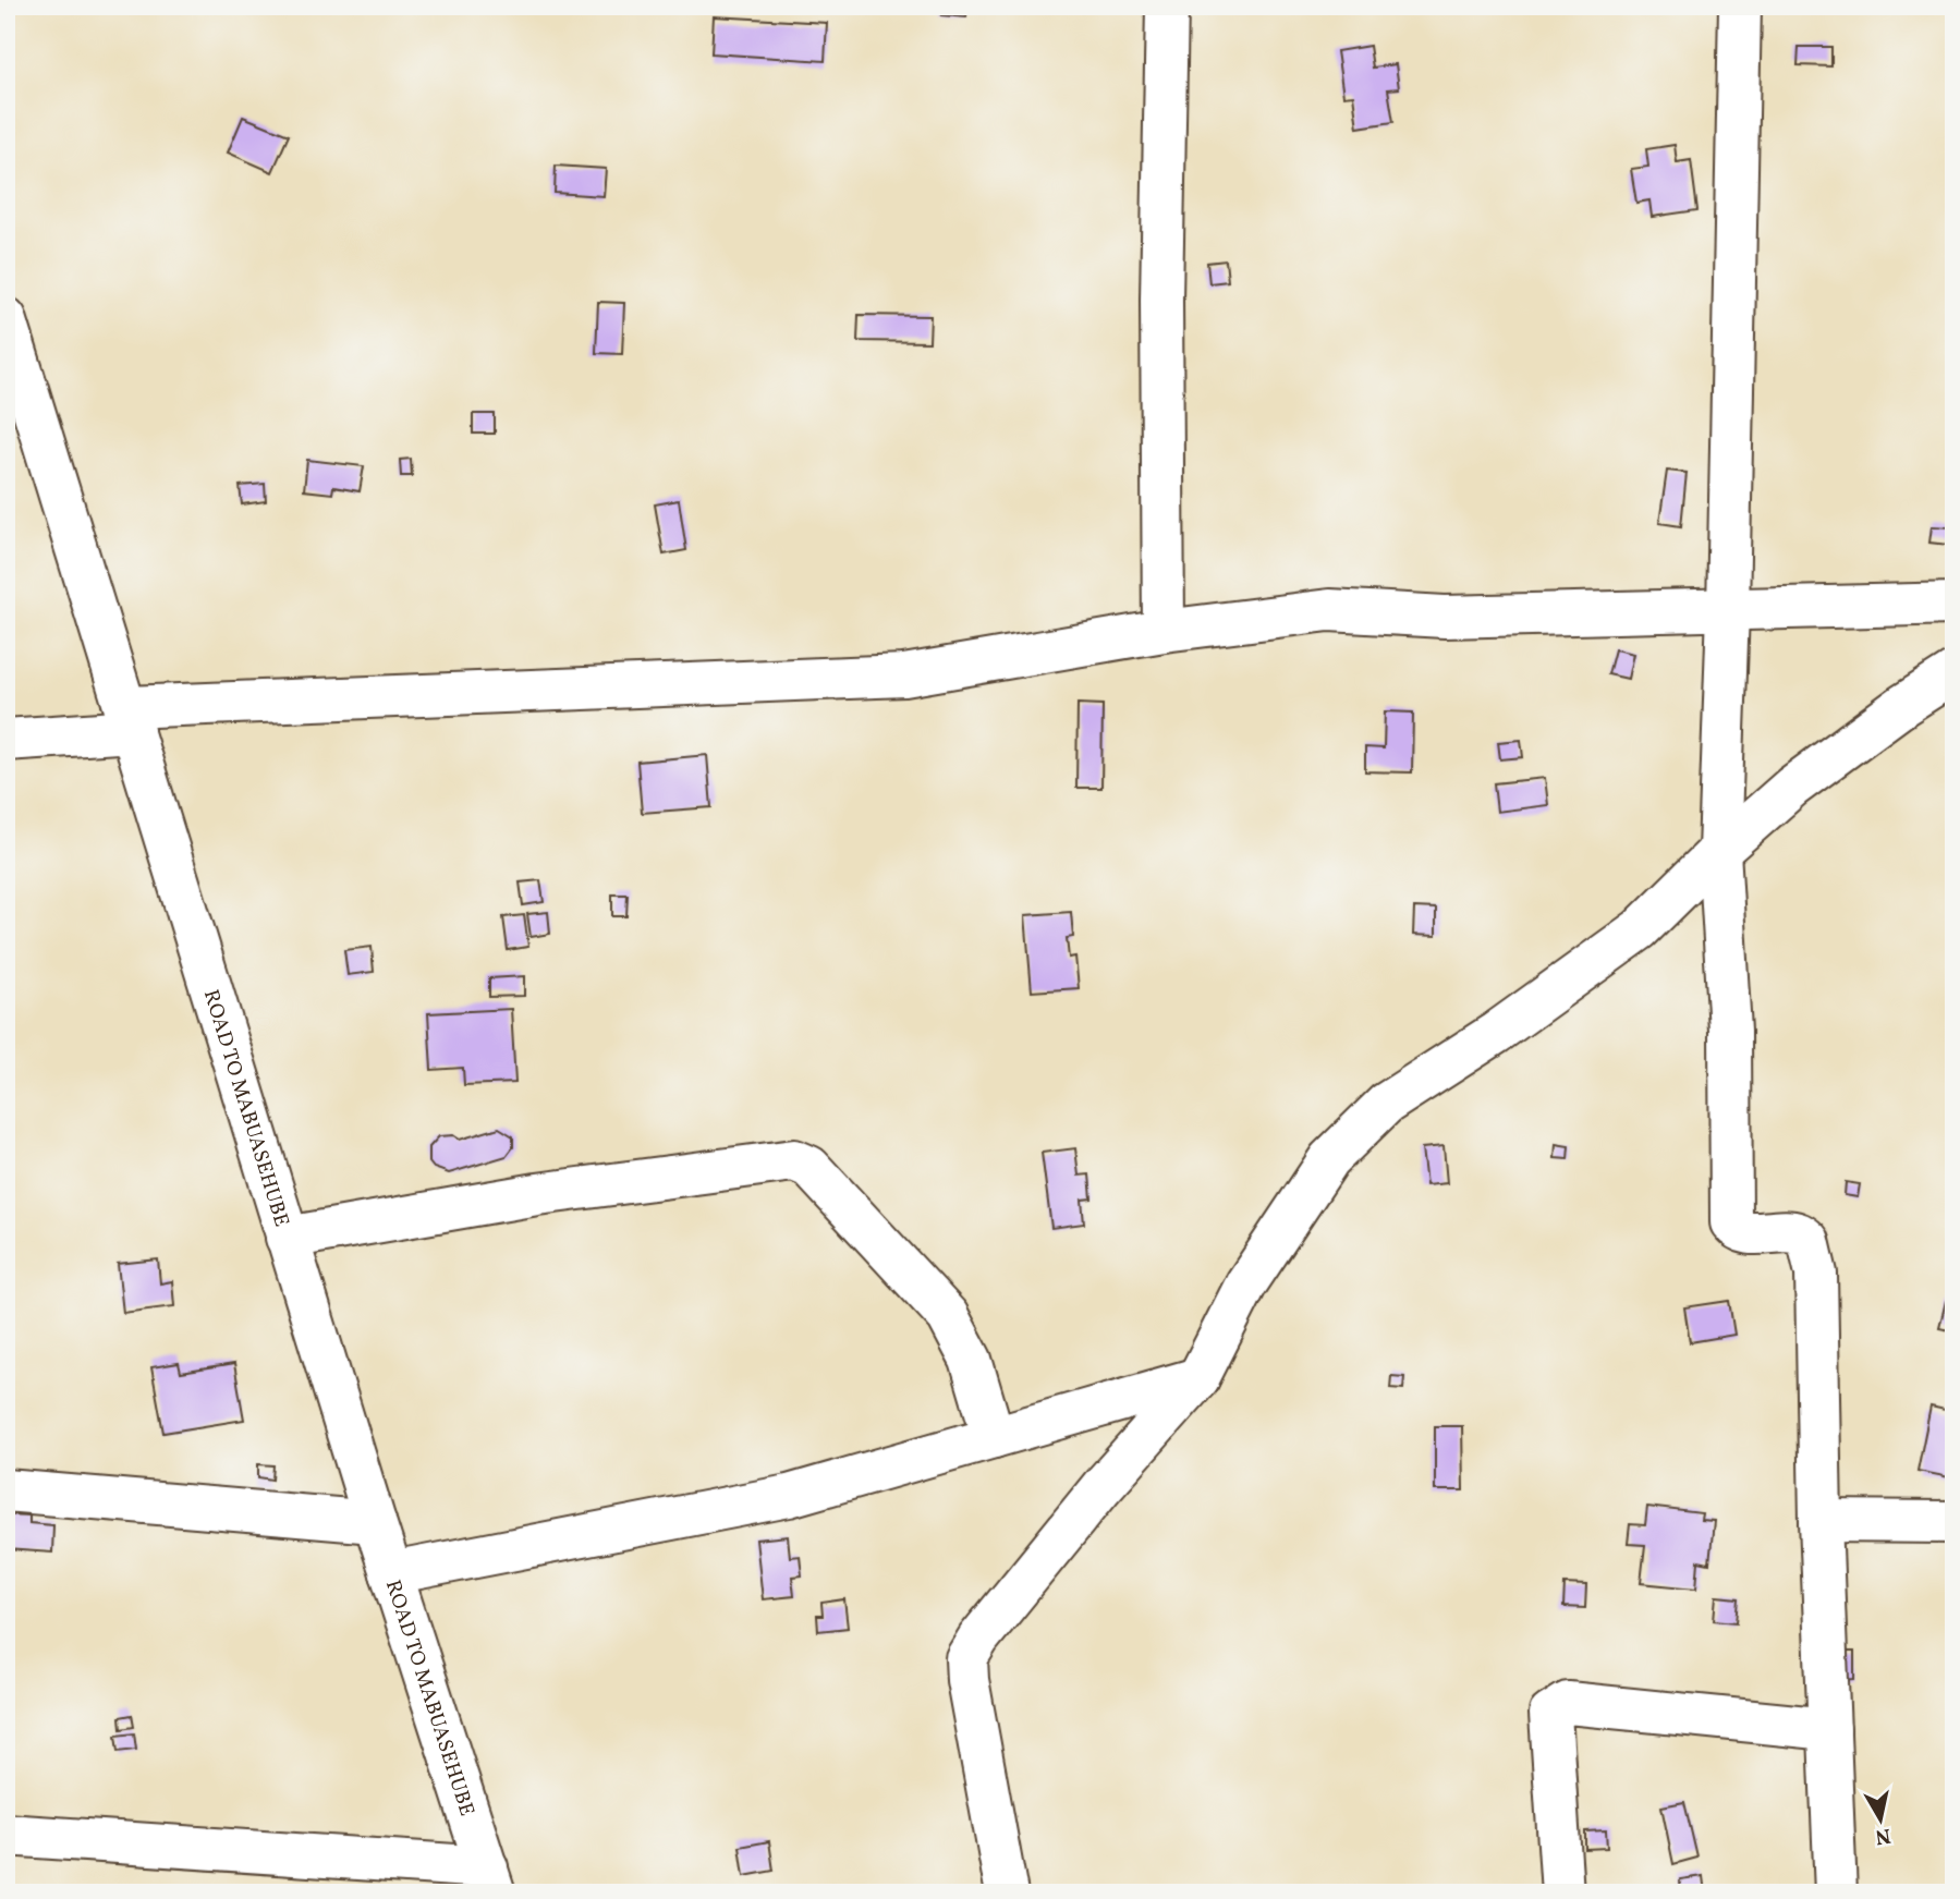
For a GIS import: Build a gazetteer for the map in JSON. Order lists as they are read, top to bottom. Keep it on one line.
{"streets":{"street":["ROAD TO MABUASEHUBE"]},"north":"bottom"}
